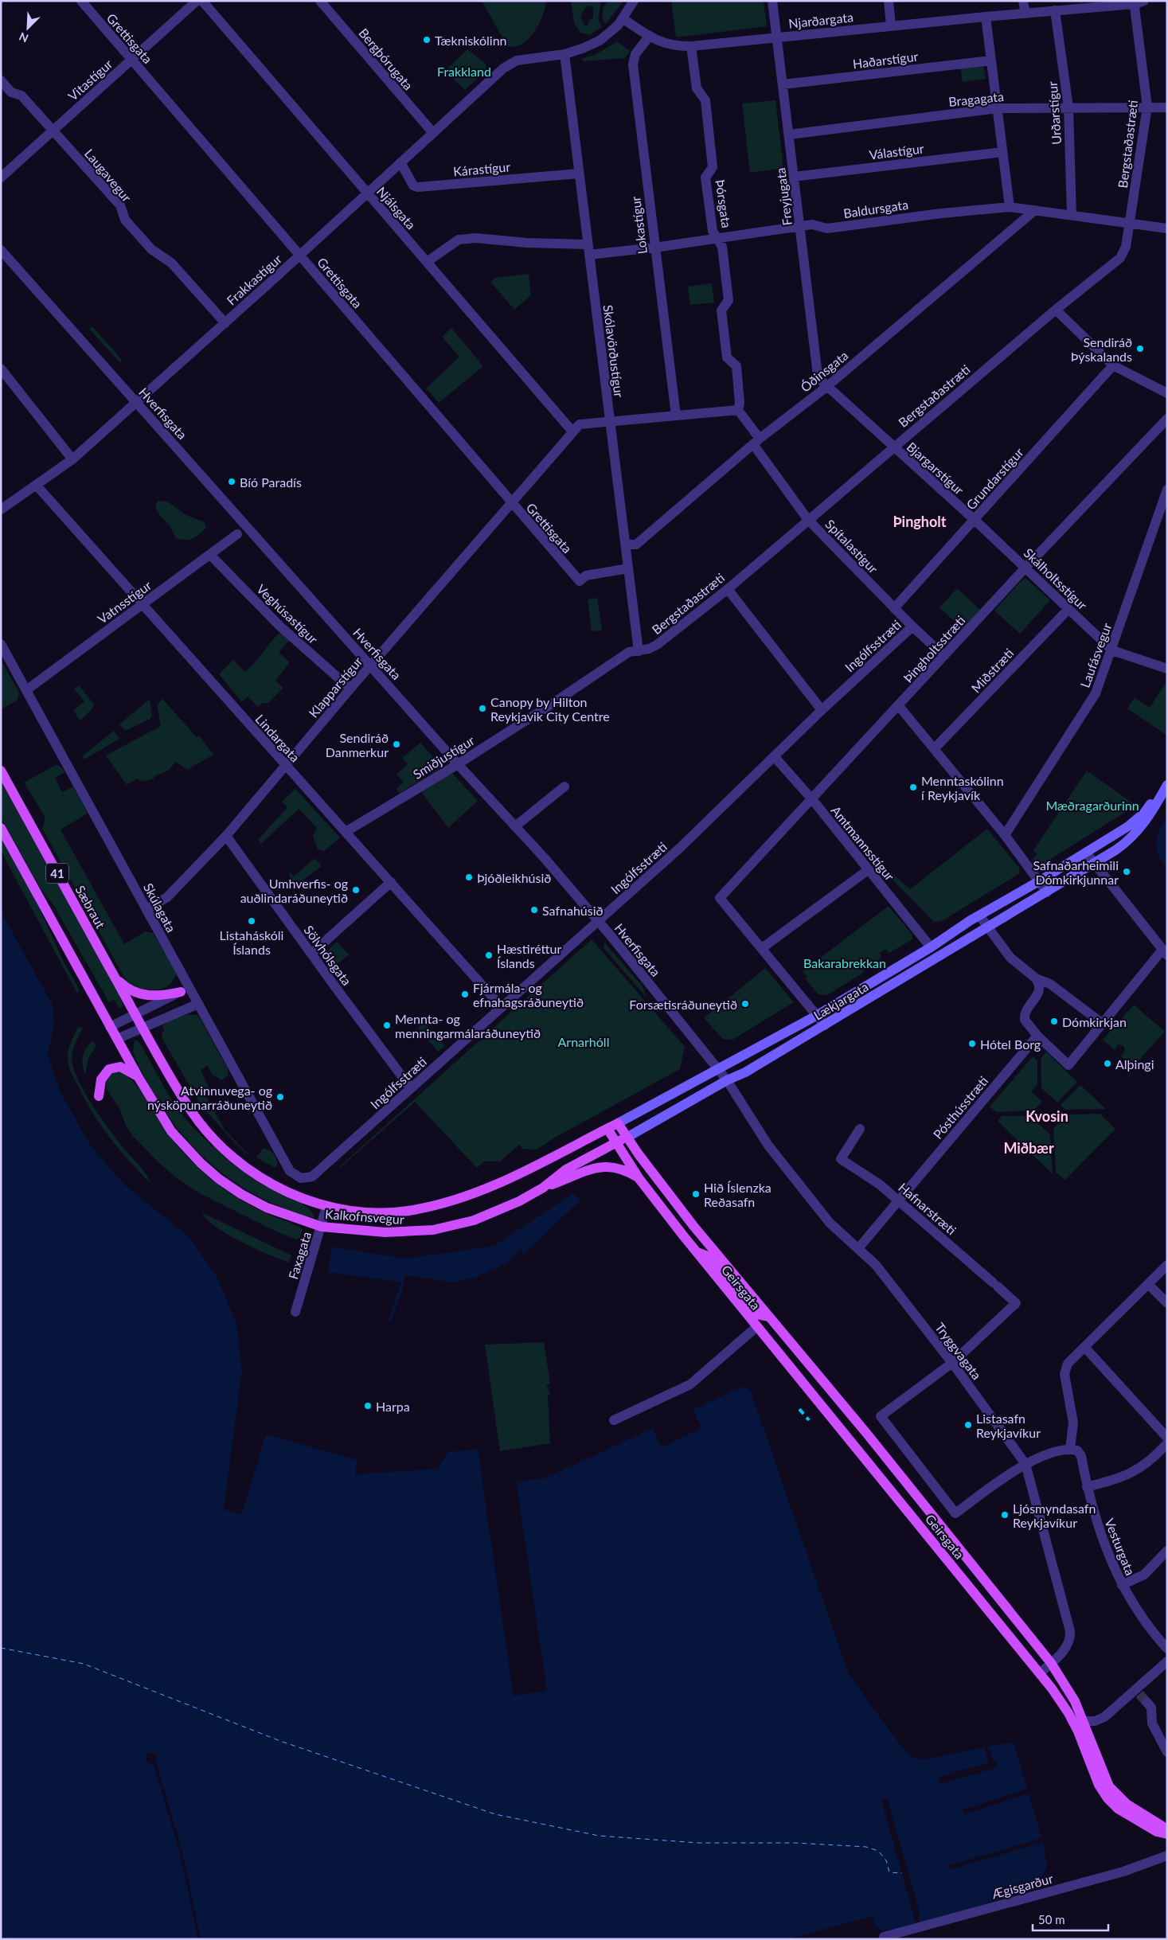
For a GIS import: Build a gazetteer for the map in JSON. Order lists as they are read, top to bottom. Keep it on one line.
{"streets":{"main road":["41","Sæbraut","Lækjargata","Kalkofnsvegur","Geirsgata"],"street":["Njarðargata","Grettisgata","Bergþórugata","Haðarstígur","Vitastígur","Bragagata","Urðarstígur","Bergstaðastræti","Válastígur","Kárastígur","Laugavegur","Freyjugata","Þórsgata","Njálsgata","Baldursgata","Lokastígur","Frakkastígur","Skólavörðustígur","Óðinsgata","Hverfisgata","Bjargarstígur","Grundarstígur","Spítalastígur","Skálholtsstígur","Vatnsstígur","Veghúsastígur","Ingólfsstræti","Þingholtsstræti","Laufásvegur","Miðstræti","Klapparstígur","Lindargata","Smiðjustígur","Amtmannsstígur","Skúlagata","Sölvhólsgata","Pósthússtræti","Hafnarstræti","Faxagata","Tryggvagata","Vesturgata","Ægisgarður"]},"crossings":[["Njarðargata","Urðarstígur"],["Njarðargata","Bergstaðastræti"],["Njarðargata","Freyjugata"],["Njarðargata","Þórsgata"],["Njarðargata","Lokastígur"],["Grettisgata","Vitastígur"],["Grettisgata","Frakkastígur"],["Grettisgata","Skólavörðustígur"],["Grettisgata","Klapparstígur"],["Bergþórugata","Frakkastígur"],["Haðarstígur","Freyjugata"],["Vitastígur","Laugavegur"],["Bragagata","Urðarstígur"],["Bragagata","Bergstaðastræti"],["Bragagata","Freyjugata"],["Urðarstígur","Baldursgata"],["Bergstaðastræti","Baldursgata"],["Bergstaðastræti","Skólavörðustígur"],["Bergstaðastræti","Bjargarstígur"],["Bergstaðastræti","Spítalastígur"],["Bergstaðastræti","Smiðjustígur"],["Válastígur","Freyjugata"],["Kárastígur","Frakkastígur"],["Kárastígur","Skólavörðustígur"],["Laugavegur","Frakkastígur"],["Freyjugata","Baldursgata"],["Freyjugata","Óðinsgata"],["Freyjugata","Bjargarstígur"],["Þórsgata","Baldursgata"],["Þórsgata","Spítalastígur"],["Þórsgata","Klapparstígur"],["Njálsgata","Frakkastígur"],["Njálsgata","Klapparstígur"],["Baldursgata","Lokastígur"],["Baldursgata","Skólavörðustígur"],["Baldursgata","Óðinsgata"],["Lokastígur","Klapparstígur"],["Frakkastígur","Skólavörðustígur"],["Frakkastígur","Hverfisgata"],["Frakkastígur","Lindargata"],["Skólavörðustígur","Óðinsgata"],["Skólavörðustígur","Klapparstígur"],["Óðinsgata","Bjargarstígur"],["Óðinsgata","Spítalastígur"],["Hverfisgata","Ingólfsstræti"],["Hverfisgata","Klapparstígur"],["Hverfisgata","Smiðjustígur"],["Hverfisgata","Lækjargata"],["Hverfisgata","Tryggvagata"],["Bjargarstígur","Grundarstígur"],["Bjargarstígur","Skálholtsstígur"],["Grundarstígur","Spítalastígur"],["Grundarstígur","Skálholtsstígur"],["Spítalastígur","Ingólfsstræti"],["Spítalastígur","Þingholtsstræti"],["Spítalastígur","Klapparstígur"],["Skálholtsstígur","Þingholtsstræti"],["Skálholtsstígur","Laufásvegur"],["Skálholtsstígur","Miðstræti"],["Vatnsstígur","Veghúsastígur"],["Vatnsstígur","Lindargata"],["Vatnsstígur","Skúlagata"],["Veghúsastígur","Klapparstígur"],["Ingólfsstræti","Lindargata"],["Ingólfsstræti","Amtmannsstígur"],["Ingólfsstræti","Skúlagata"],["Ingólfsstræti","Sölvhólsgata"],["Þingholtsstræti","Amtmannsstígur"],["Klapparstígur","Lindargata"],["Klapparstígur","Skúlagata"],["Klapparstígur","Sölvhólsgata"],["Lindargata","Smiðjustígur"],["Amtmannsstígur","Lækjargata"],["41","Kalkofnsvegur"],["Sæbraut","Kalkofnsvegur"],["Lækjargata","Kalkofnsvegur"],["Lækjargata","Geirsgata"],["Lækjargata","Tryggvagata"],["Pósthússtræti","Hafnarstræti"],["Pósthússtræti","Tryggvagata"],["Hafnarstræti","Tryggvagata"],["Kalkofnsvegur","Faxagata"],["Kalkofnsvegur","Geirsgata"],["Geirsgata","Tryggvagata"]],"districts":["Þingholt","Kvosin","Miðbær"],"parks":["Frakkland","Mæðragarðurinn","Bakarabrekkan","Arnarhóll"],"places":["Tækniskólinn","Sendiráð Þýskalands","Bíó Paradís","Canopy by Hilton Reykjavik City Centre","Sendiráð Danmerkur","Menntaskólinn í Reykjavík","Safnaðarheimili Dómkirkjunnar","Þjóðleikhúsið","Umhverfis- og auðlindaráðuneytið","Safnahúsið","Listaháskóli Íslands","Hæstiréttur Íslands","Fjármála- og efnahagsráðuneytið","Forsætisráðuneytið","Dómkirkjan","Mennta- og menningarmálaráðuneytið","Hótel Borg","Alþingi","Atvinnuvega- og nýsköpunarráðuneytið","Hið Íslenzka Reðasafn","Harpa","Listasafn Reykjavíkur","Ljósmyndasafn Reykjavíkur"],"scale_bar":"50 m","north":"bottom left"}
